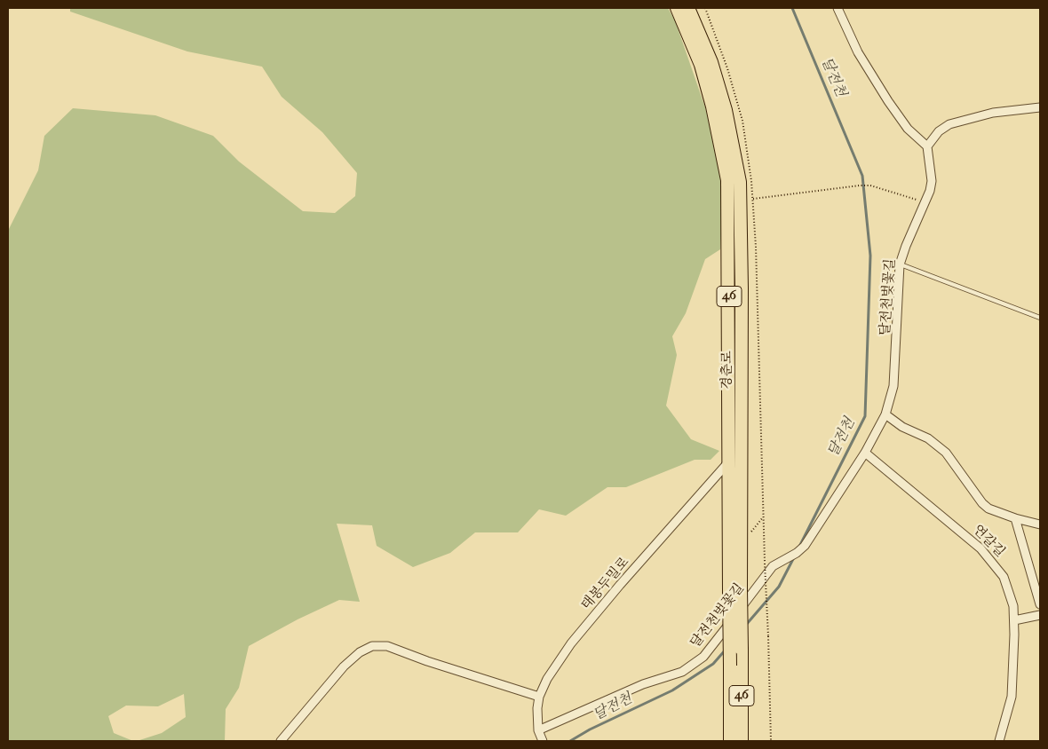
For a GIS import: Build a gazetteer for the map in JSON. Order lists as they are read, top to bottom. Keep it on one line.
{"streets":{"main road":["46","경춘로"],"street":["달전천벚꽃길","연갈길","태봉두밀로"]},"crossings":[["달전천벚꽃길","연갈길"],["달전천벚꽃길","태봉두밀로"],["경춘로","태봉두밀로"]],"water":["달전천"]}
